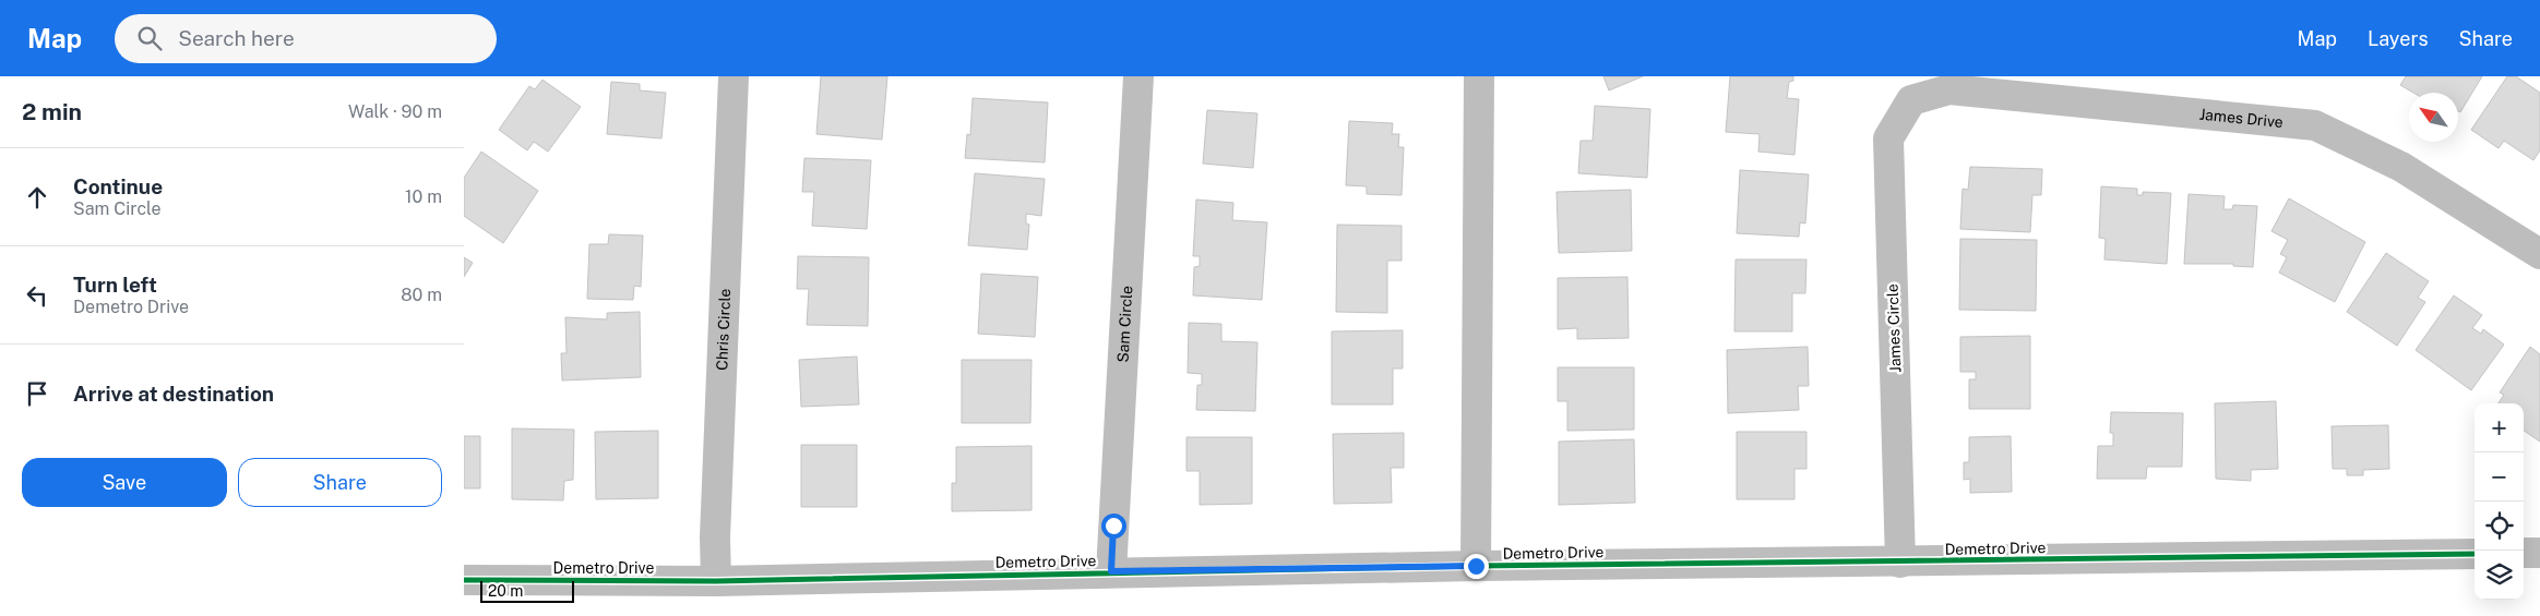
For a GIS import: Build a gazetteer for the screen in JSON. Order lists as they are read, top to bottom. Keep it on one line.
{"streets":{"street":["James Drive","Sam Circle","Chris Circle","James Circle","Demetro Drive"]},"crossings":[["James Drive","James Circle"],["Sam Circle","Demetro Drive"],["Chris Circle","Demetro Drive"],["James Circle","Demetro Drive"]],"scale_bar":"20 m","north":"top left","page":{"header":"Map","search":"Search here","nav":["Map","Layers","Share"],"heading":["2 min","Walk · 90 m"],"list":[["Continue","Sam Circle","10 m"],["Turn left","Demetro Drive","80 m"],"Arrive at destination"],"map_buttons":["+","−"],"buttons":["Save","Share"],"scale":"20 m"}}
